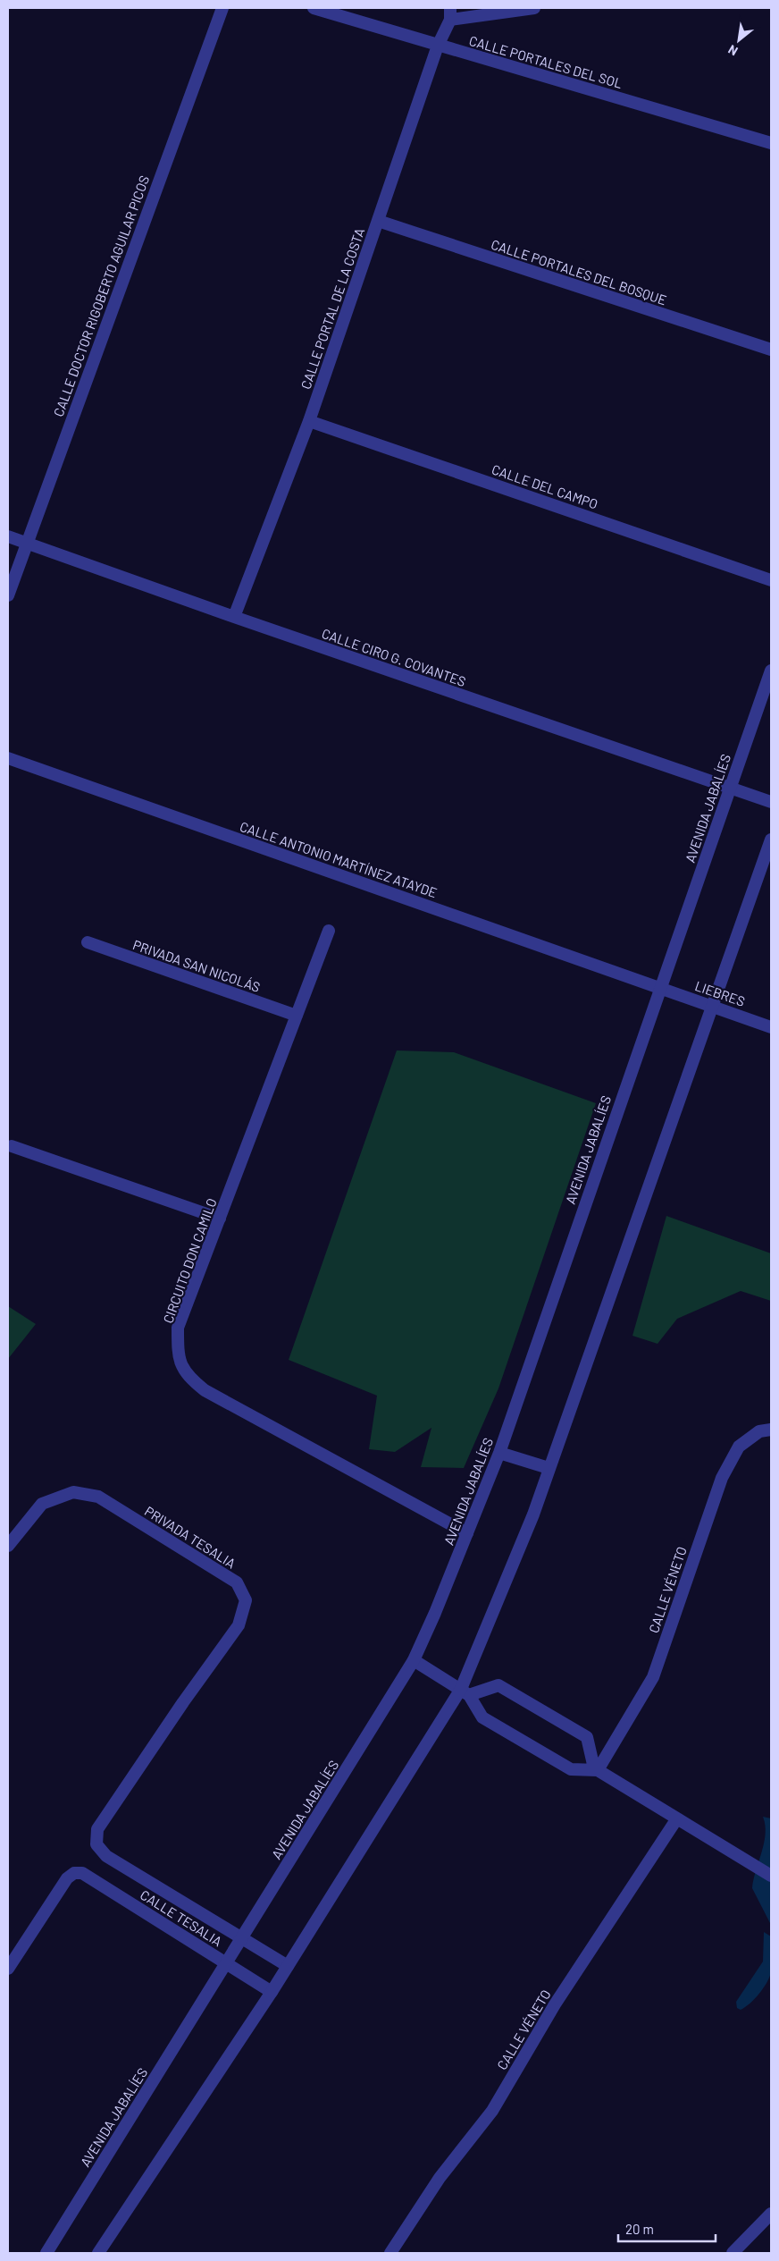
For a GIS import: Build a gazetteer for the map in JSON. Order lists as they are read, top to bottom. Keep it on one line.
{"streets":{"street":["CALLE PORTALES DEL SOL","CALLE PORTALES DEL BOSQUE","CALLE DOCTOR RIGOBERTO AGUILAR PICOS","CALLE PORTAL DE LA COSTA","CALLE DEL CAMPO","CALLE CIRO G. COVANTES","AVENIDA JABALÍES","CALLE ANTONIO MARTÍNEZ ATAYDE","PRIVADA SAN NICOLÁS","LIEBRES","CIRCUITO DON CAMILO","PRIVADA TESALIA","CALLE VÉNETO","CALLE TESALIA"]},"crossings":[["CALLE PORTALES DEL SOL","CALLE PORTAL DE LA COSTA"],["CALLE PORTALES DEL BOSQUE","CALLE PORTAL DE LA COSTA"],["CALLE DOCTOR RIGOBERTO AGUILAR PICOS","CALLE CIRO G. COVANTES"],["CALLE PORTAL DE LA COSTA","CALLE DEL CAMPO"],["CALLE PORTAL DE LA COSTA","CALLE CIRO G. COVANTES"],["CALLE CIRO G. COVANTES","AVENIDA JABALÍES"],["AVENIDA JABALÍES","CALLE ANTONIO MARTÍNEZ ATAYDE"],["AVENIDA JABALÍES","LIEBRES"],["AVENIDA JABALÍES","CIRCUITO DON CAMILO"],["AVENIDA JABALÍES","CALLE TESALIA"],["CALLE ANTONIO MARTÍNEZ ATAYDE","LIEBRES"],["PRIVADA SAN NICOLÁS","CIRCUITO DON CAMILO"],["PRIVADA TESALIA","CALLE TESALIA"]],"scale_bar":"20 m","north":"bottom left"}
